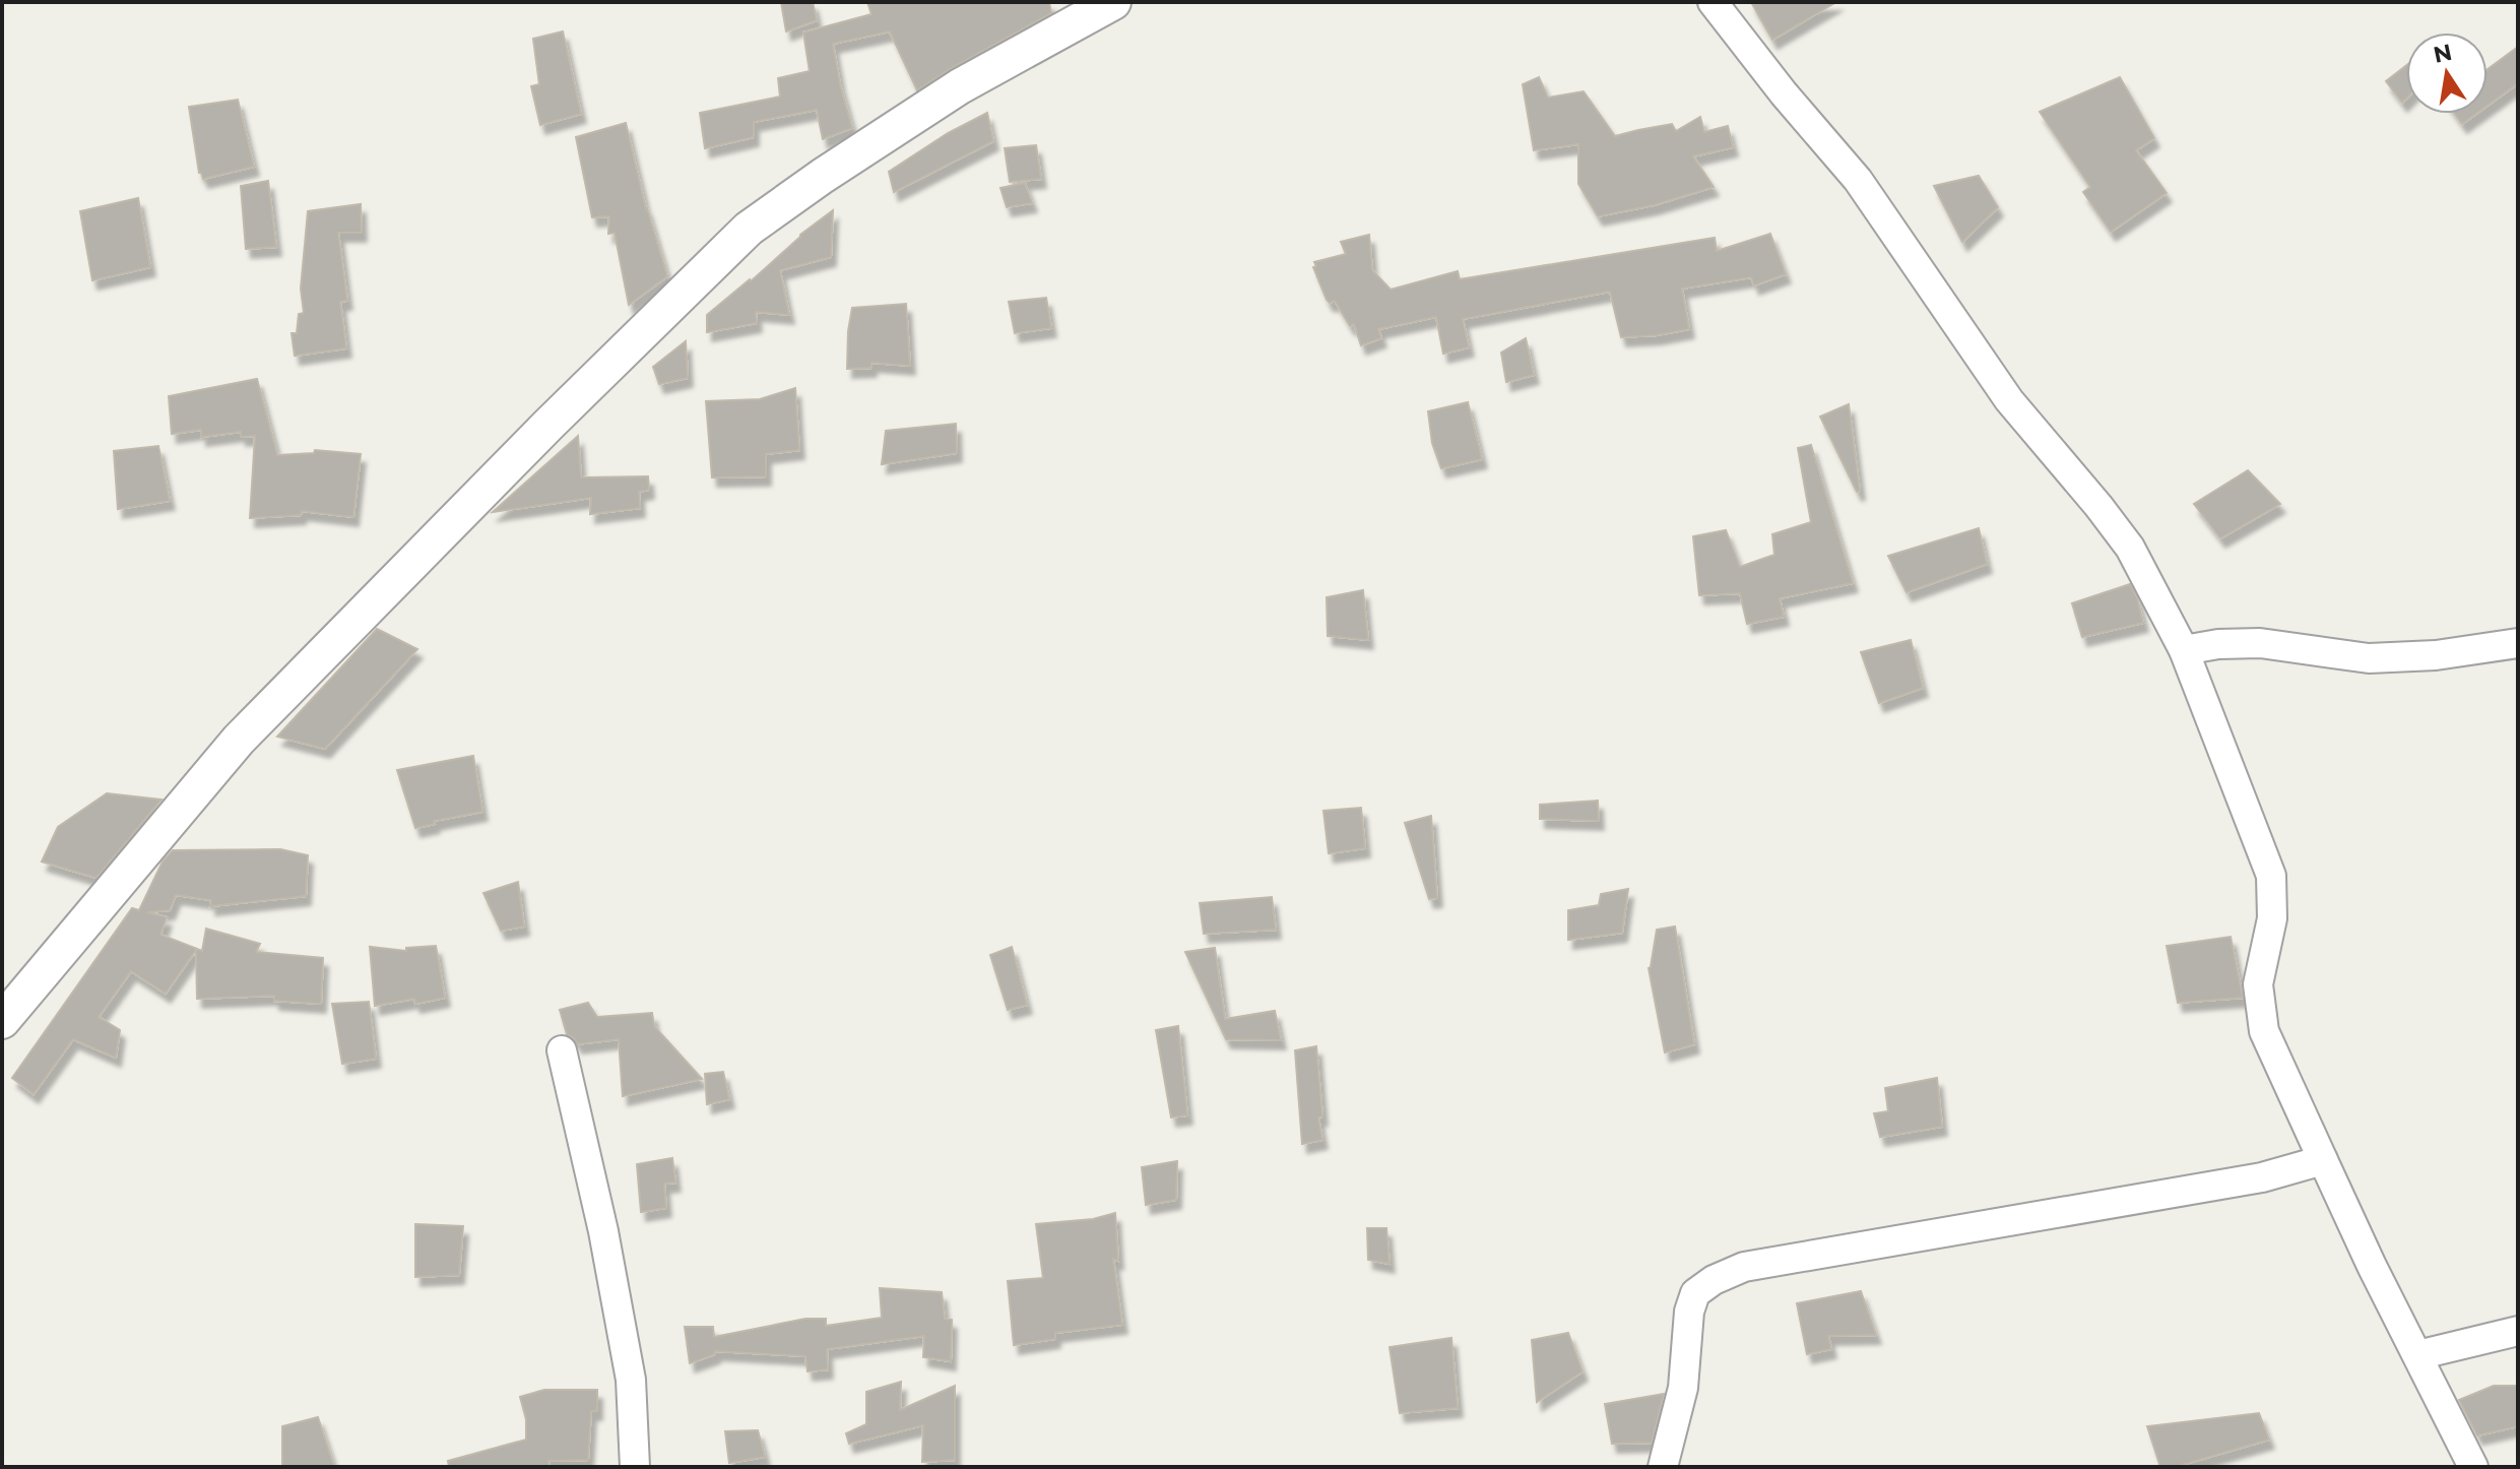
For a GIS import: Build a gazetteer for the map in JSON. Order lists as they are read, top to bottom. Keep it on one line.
{"north":"top"}
